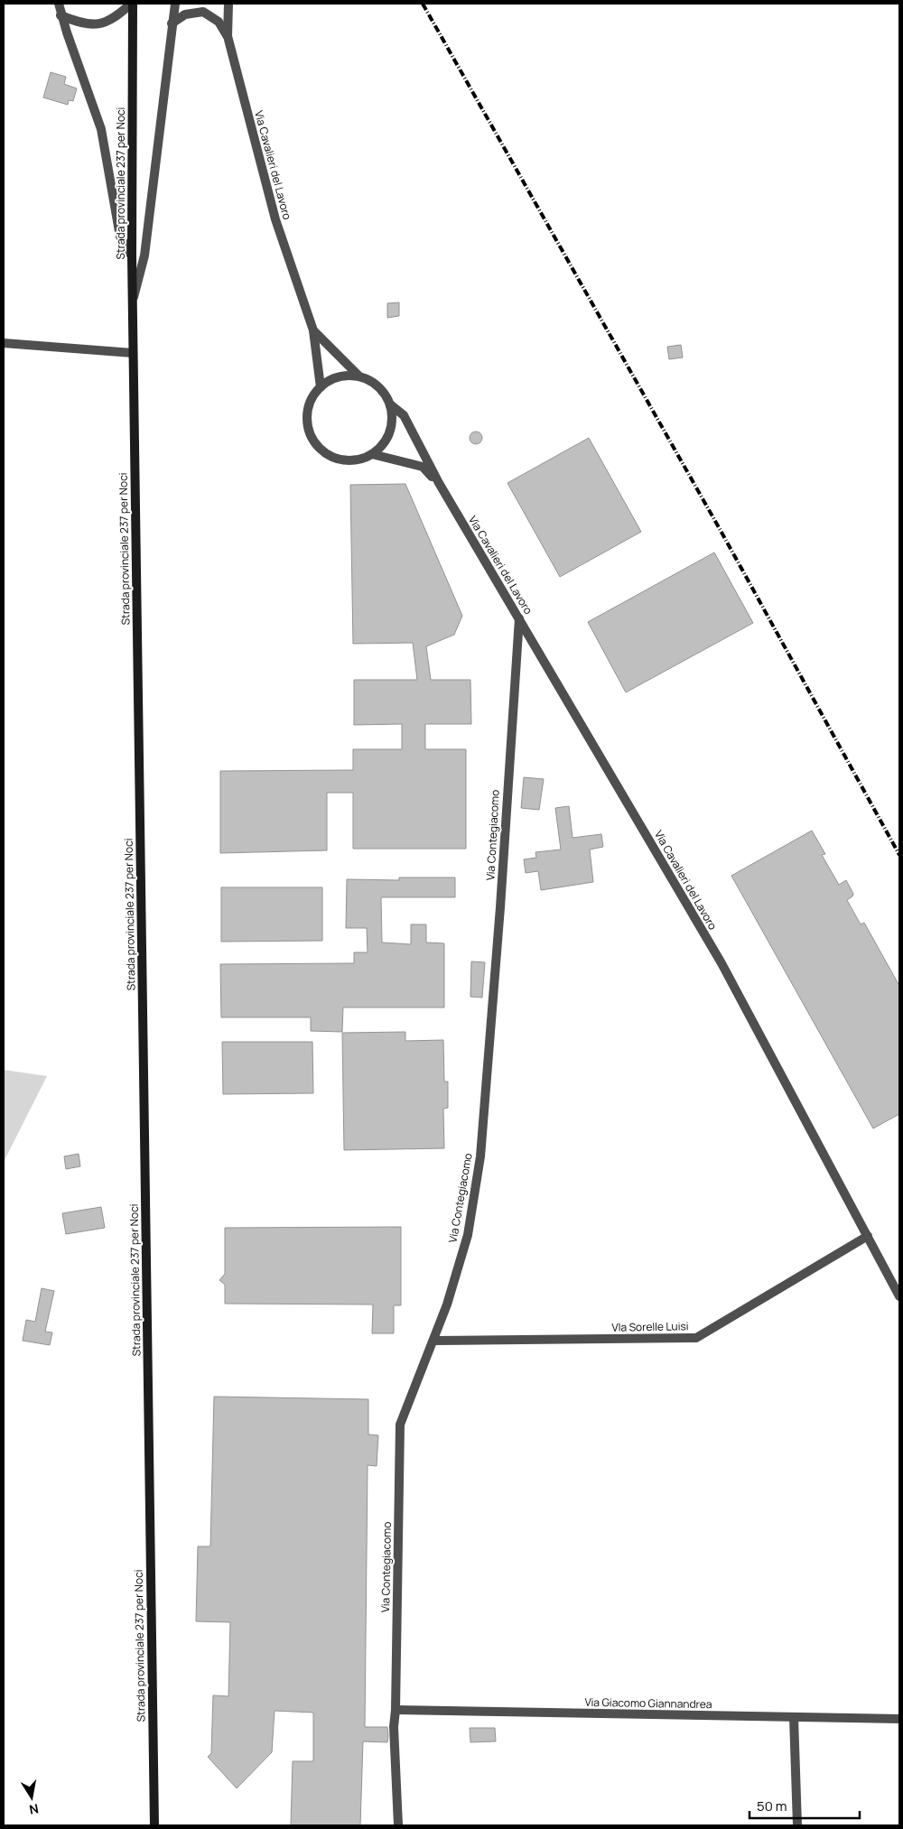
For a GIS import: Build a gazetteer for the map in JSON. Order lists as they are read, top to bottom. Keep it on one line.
{"streets":{"main road":["Strada provinciale 237 per Noci"],"street":["Via Cavalieri del Lavoro","Via Contegiacomo","VIa Sorelle Luisi","Via Giacomo Giannandrea"]},"crossings":[["Via Cavalieri del Lavoro","Via Contegiacomo"],["Via Cavalieri del Lavoro","VIa Sorelle Luisi"],["Via Contegiacomo","VIa Sorelle Luisi"],["Via Contegiacomo","Via Giacomo Giannandrea"]],"scale_bar":"50 m","north":"bottom"}
